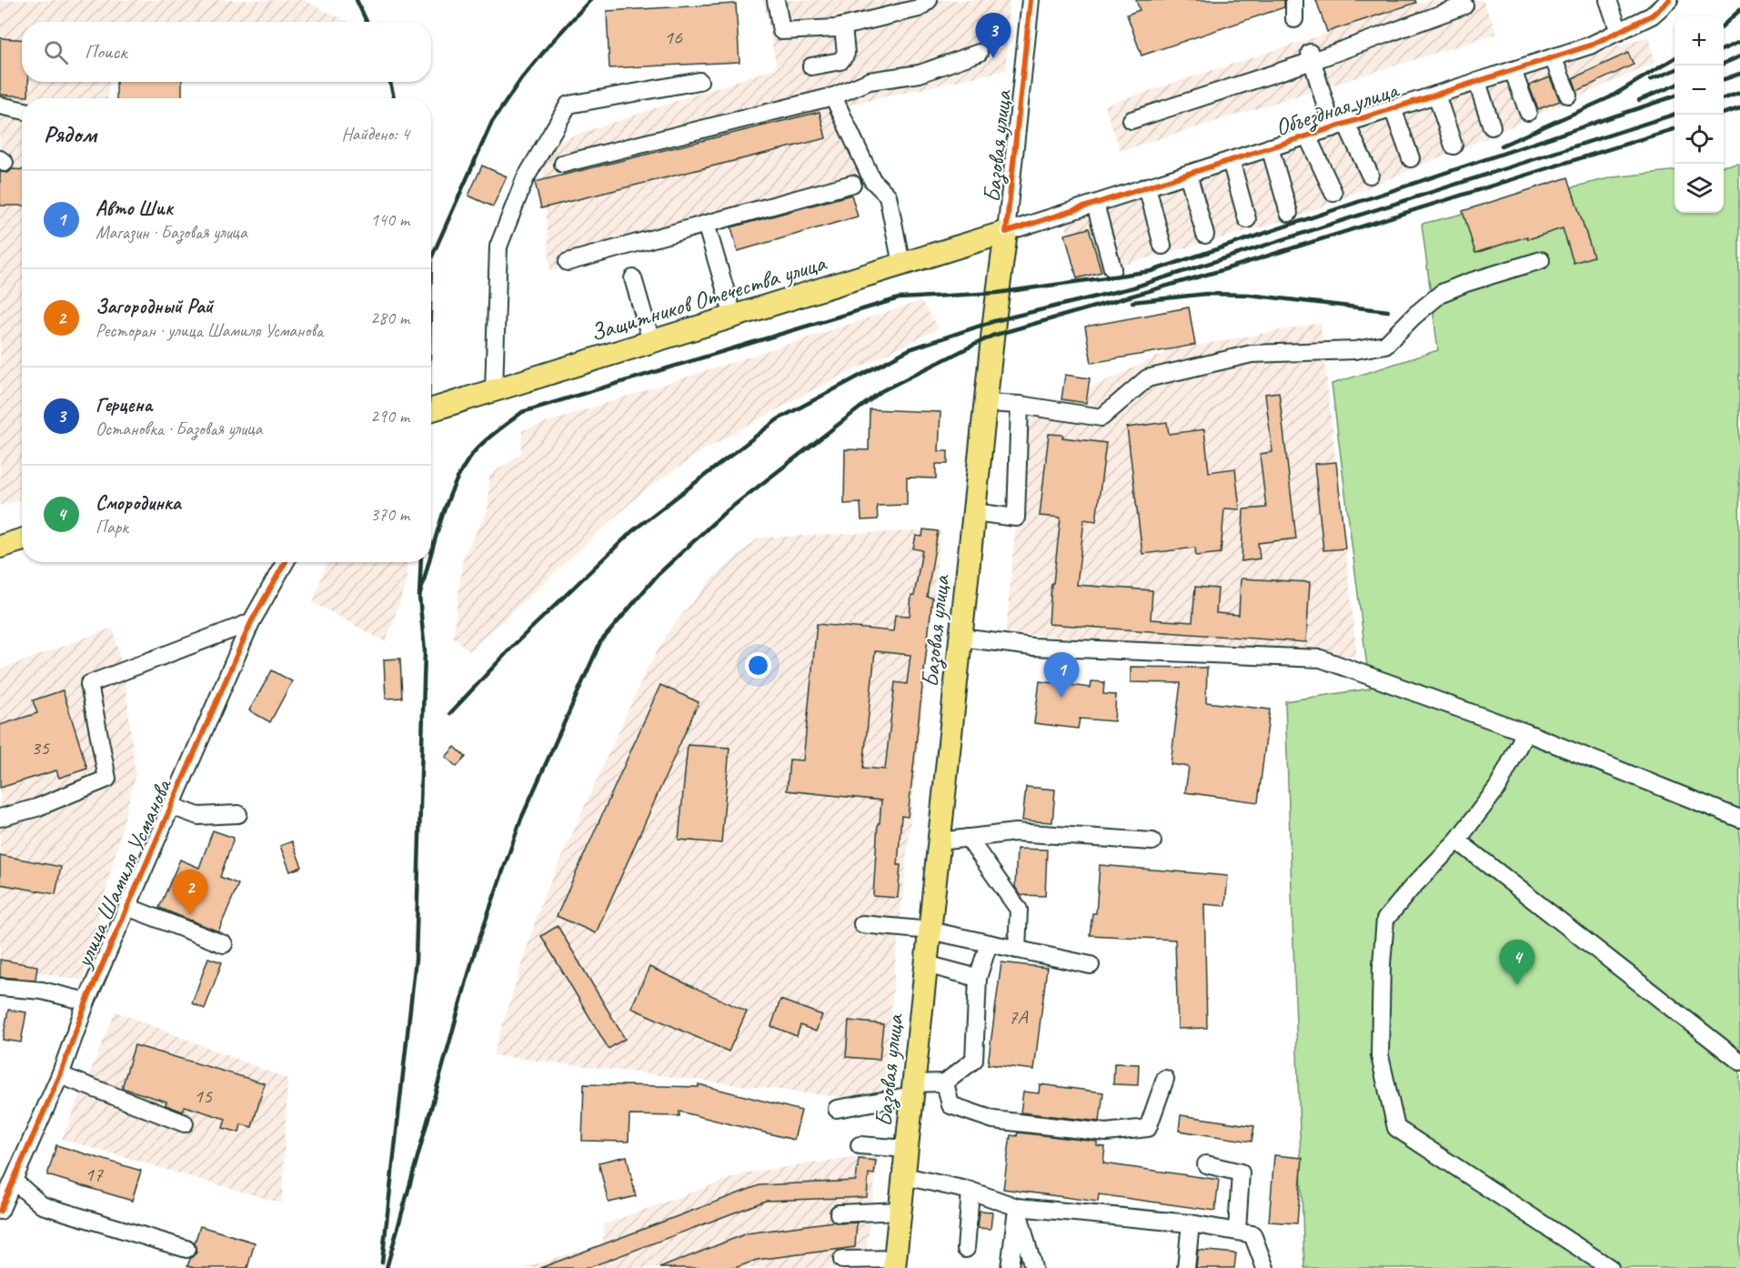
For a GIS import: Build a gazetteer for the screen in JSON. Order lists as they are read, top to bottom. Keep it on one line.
{"streets":{"main road":["Базовая улица","Защитников Отечества улица"],"street":["Объездная улица","улица Шамиля Усманова"]},"crossings":[["Объездная улица","Базовая улица"],["Объездная улица","Защитников Отечества улица"],["Базовая улица","Защитников Отечества улица"]],"house_numbers":["16","35","7А","15","17"],"page":{"pins":["3","1","2","4"],"map_buttons":["+","−"],"search":"Поиск","heading":["Рядом","Найдено: 4"],"list":[{"mark":"1","name":"Авто Шик","note":"Магазин · Базовая улица","value":"140 m"},{"mark":"2","name":"Загородный Рай","note":"Ресторан · улица Шамиля Усманова","value":"280 m"},{"mark":"3","name":"Герцена","note":"Остановка · Базовая улица","value":"290 m"},{"mark":"4","name":"Смородинка","note":"Парк","value":"370 m"}]}}
